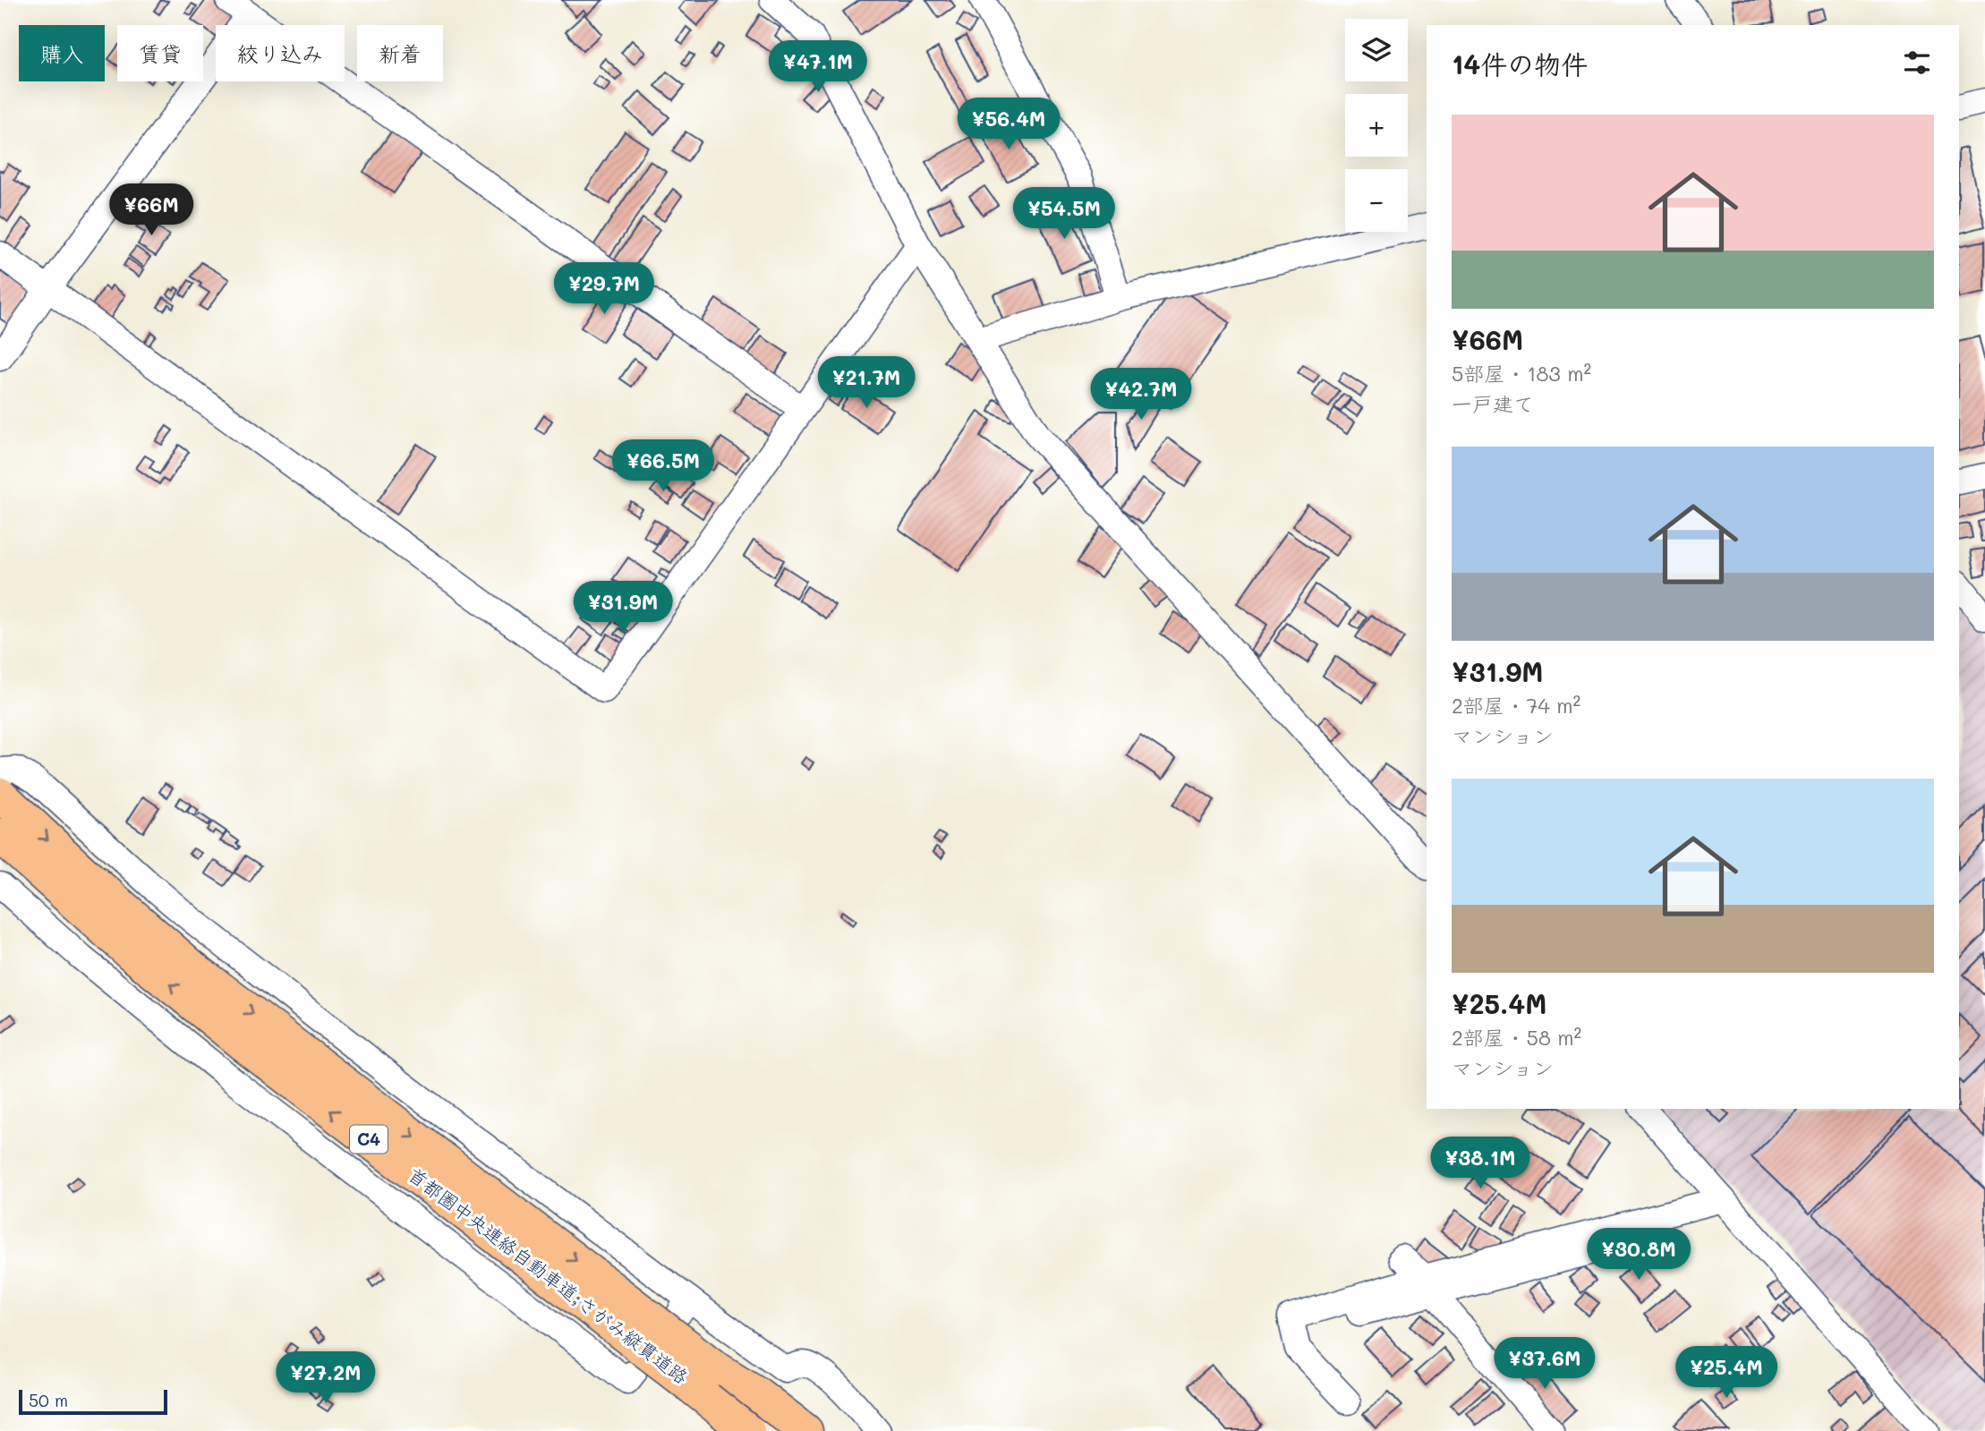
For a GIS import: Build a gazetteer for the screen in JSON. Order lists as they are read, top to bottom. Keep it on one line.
{"streets":{"highway":["C4","首都圏中央連絡自動車道;さがみ縦貫道路"]},"crossings":[["C4","首都圏中央連絡自動車道;さがみ縦貫道路"]],"scale_bar":"50 m","page":{"map_buttons":["+","−"],"chip":["購入","賃貸","絞り込み","新着"],"heading":"14件の物件","price":["¥47.1M","¥56.4M","¥66M","¥54.5M","¥29.7M","¥21.7M","¥42.7M","¥66.5M","¥31.9M","¥38.1M","¥30.8M","¥37.6M","¥25.4M","¥27.2M"],"list":[{"name":"¥66M","note":"5部屋 · 183 m² · 一戸建て"},{"name":"¥31.9M","note":"2部屋 · 74 m² · マンション"},{"name":"¥25.4M","note":"2部屋 · 58 m² · マンション"}],"scale":"50 m"}}
